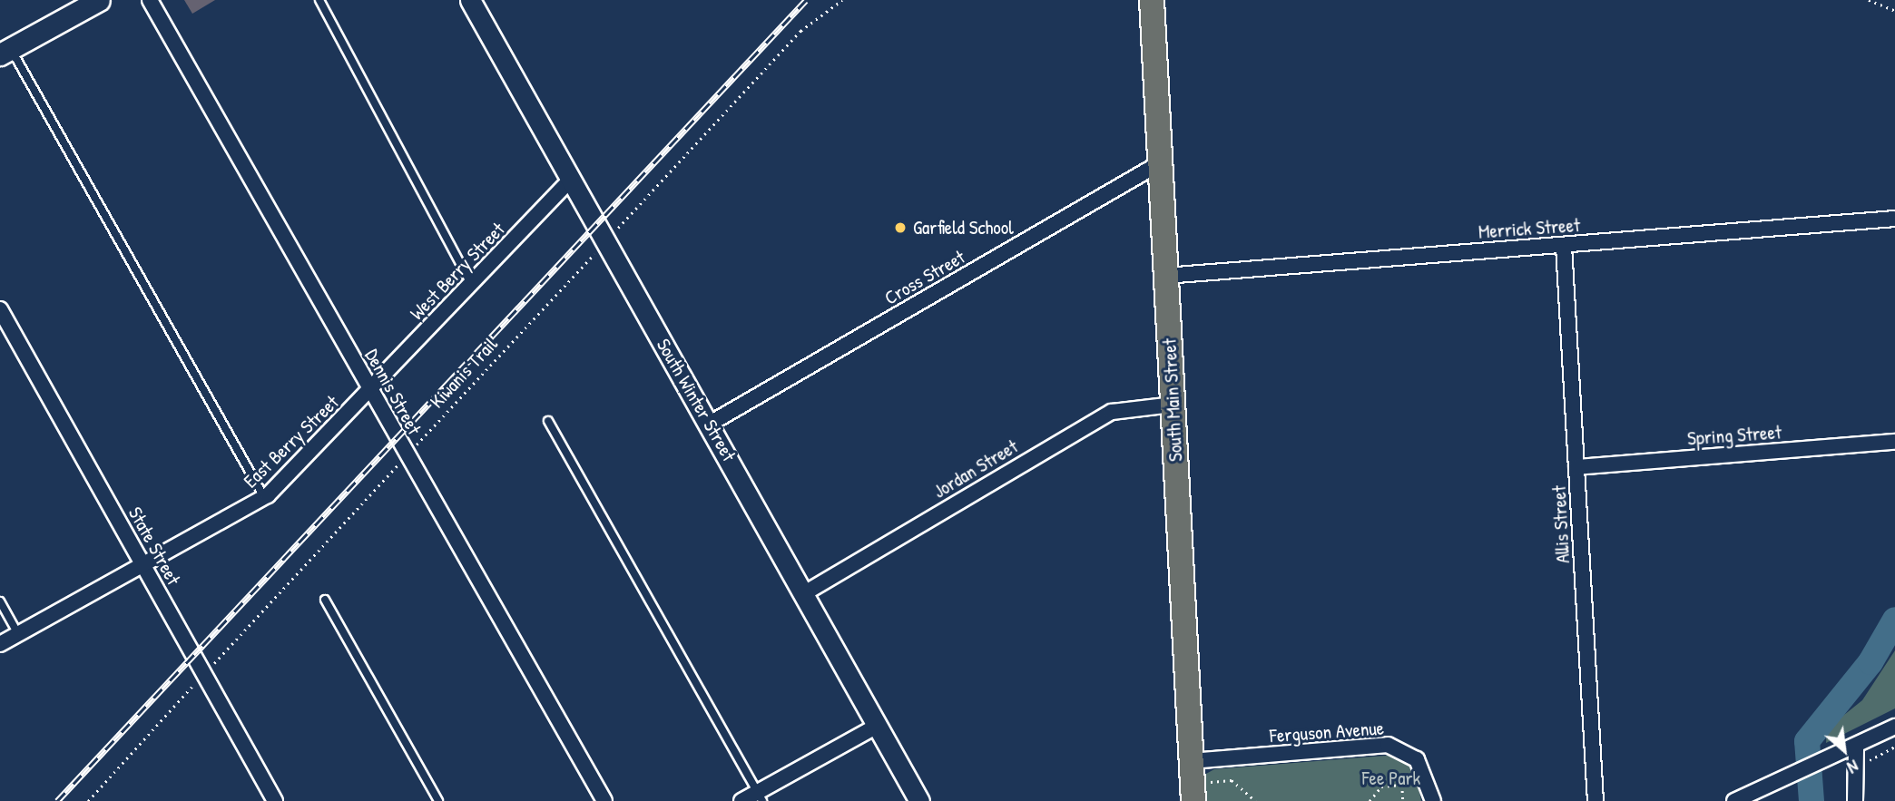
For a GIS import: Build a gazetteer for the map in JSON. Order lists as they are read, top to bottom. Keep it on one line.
{"streets":{"main road":["South Main Street"],"street":["Merrick Street","West Berry Street","Cross Street","Dennis Street","South Winter Street","Spring Street","East Berry Street","Jordan Street","Allis Street","State Street","Ferguson Avenue"],"path":["Kiwanis Trail"]},"crossings":[["Merrick Street","South Main Street"],["Merrick Street","Allis Street"],["West Berry Street","Dennis Street"],["West Berry Street","South Winter Street"],["West Berry Street","East Berry Street"],["Cross Street","South Winter Street"],["Cross Street","South Main Street"],["Kiwanis Trail","Dennis Street"],["Kiwanis Trail","South Winter Street"],["Kiwanis Trail","State Street"],["Dennis Street","East Berry Street"],["South Winter Street","Jordan Street"],["South Main Street","Jordan Street"],["South Main Street","Ferguson Avenue"],["Spring Street","Allis Street"],["East Berry Street","State Street"]],"parks":["Fee Park"],"places":["Garfield School"],"north":"bottom right"}
